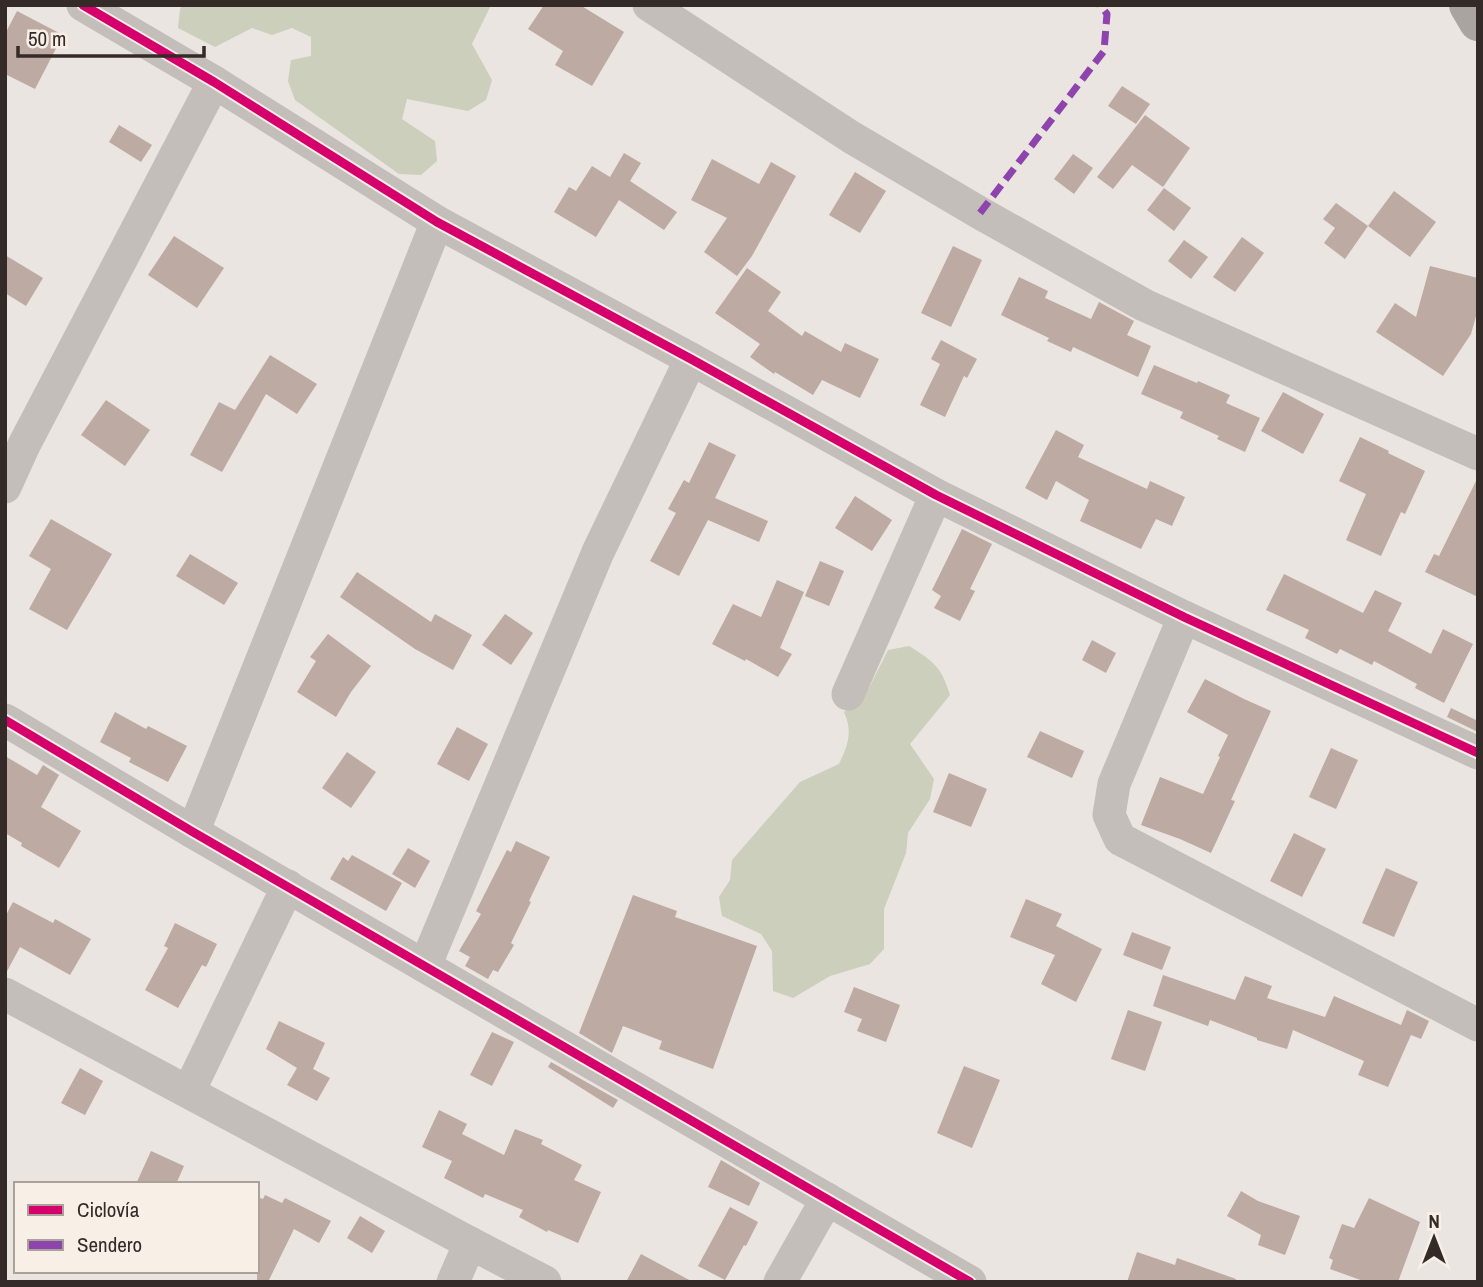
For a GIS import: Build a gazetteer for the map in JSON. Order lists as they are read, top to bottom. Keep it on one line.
{"legend":["Ciclovía","Sendero"],"scale_bar":"50 m","north":"top"}
